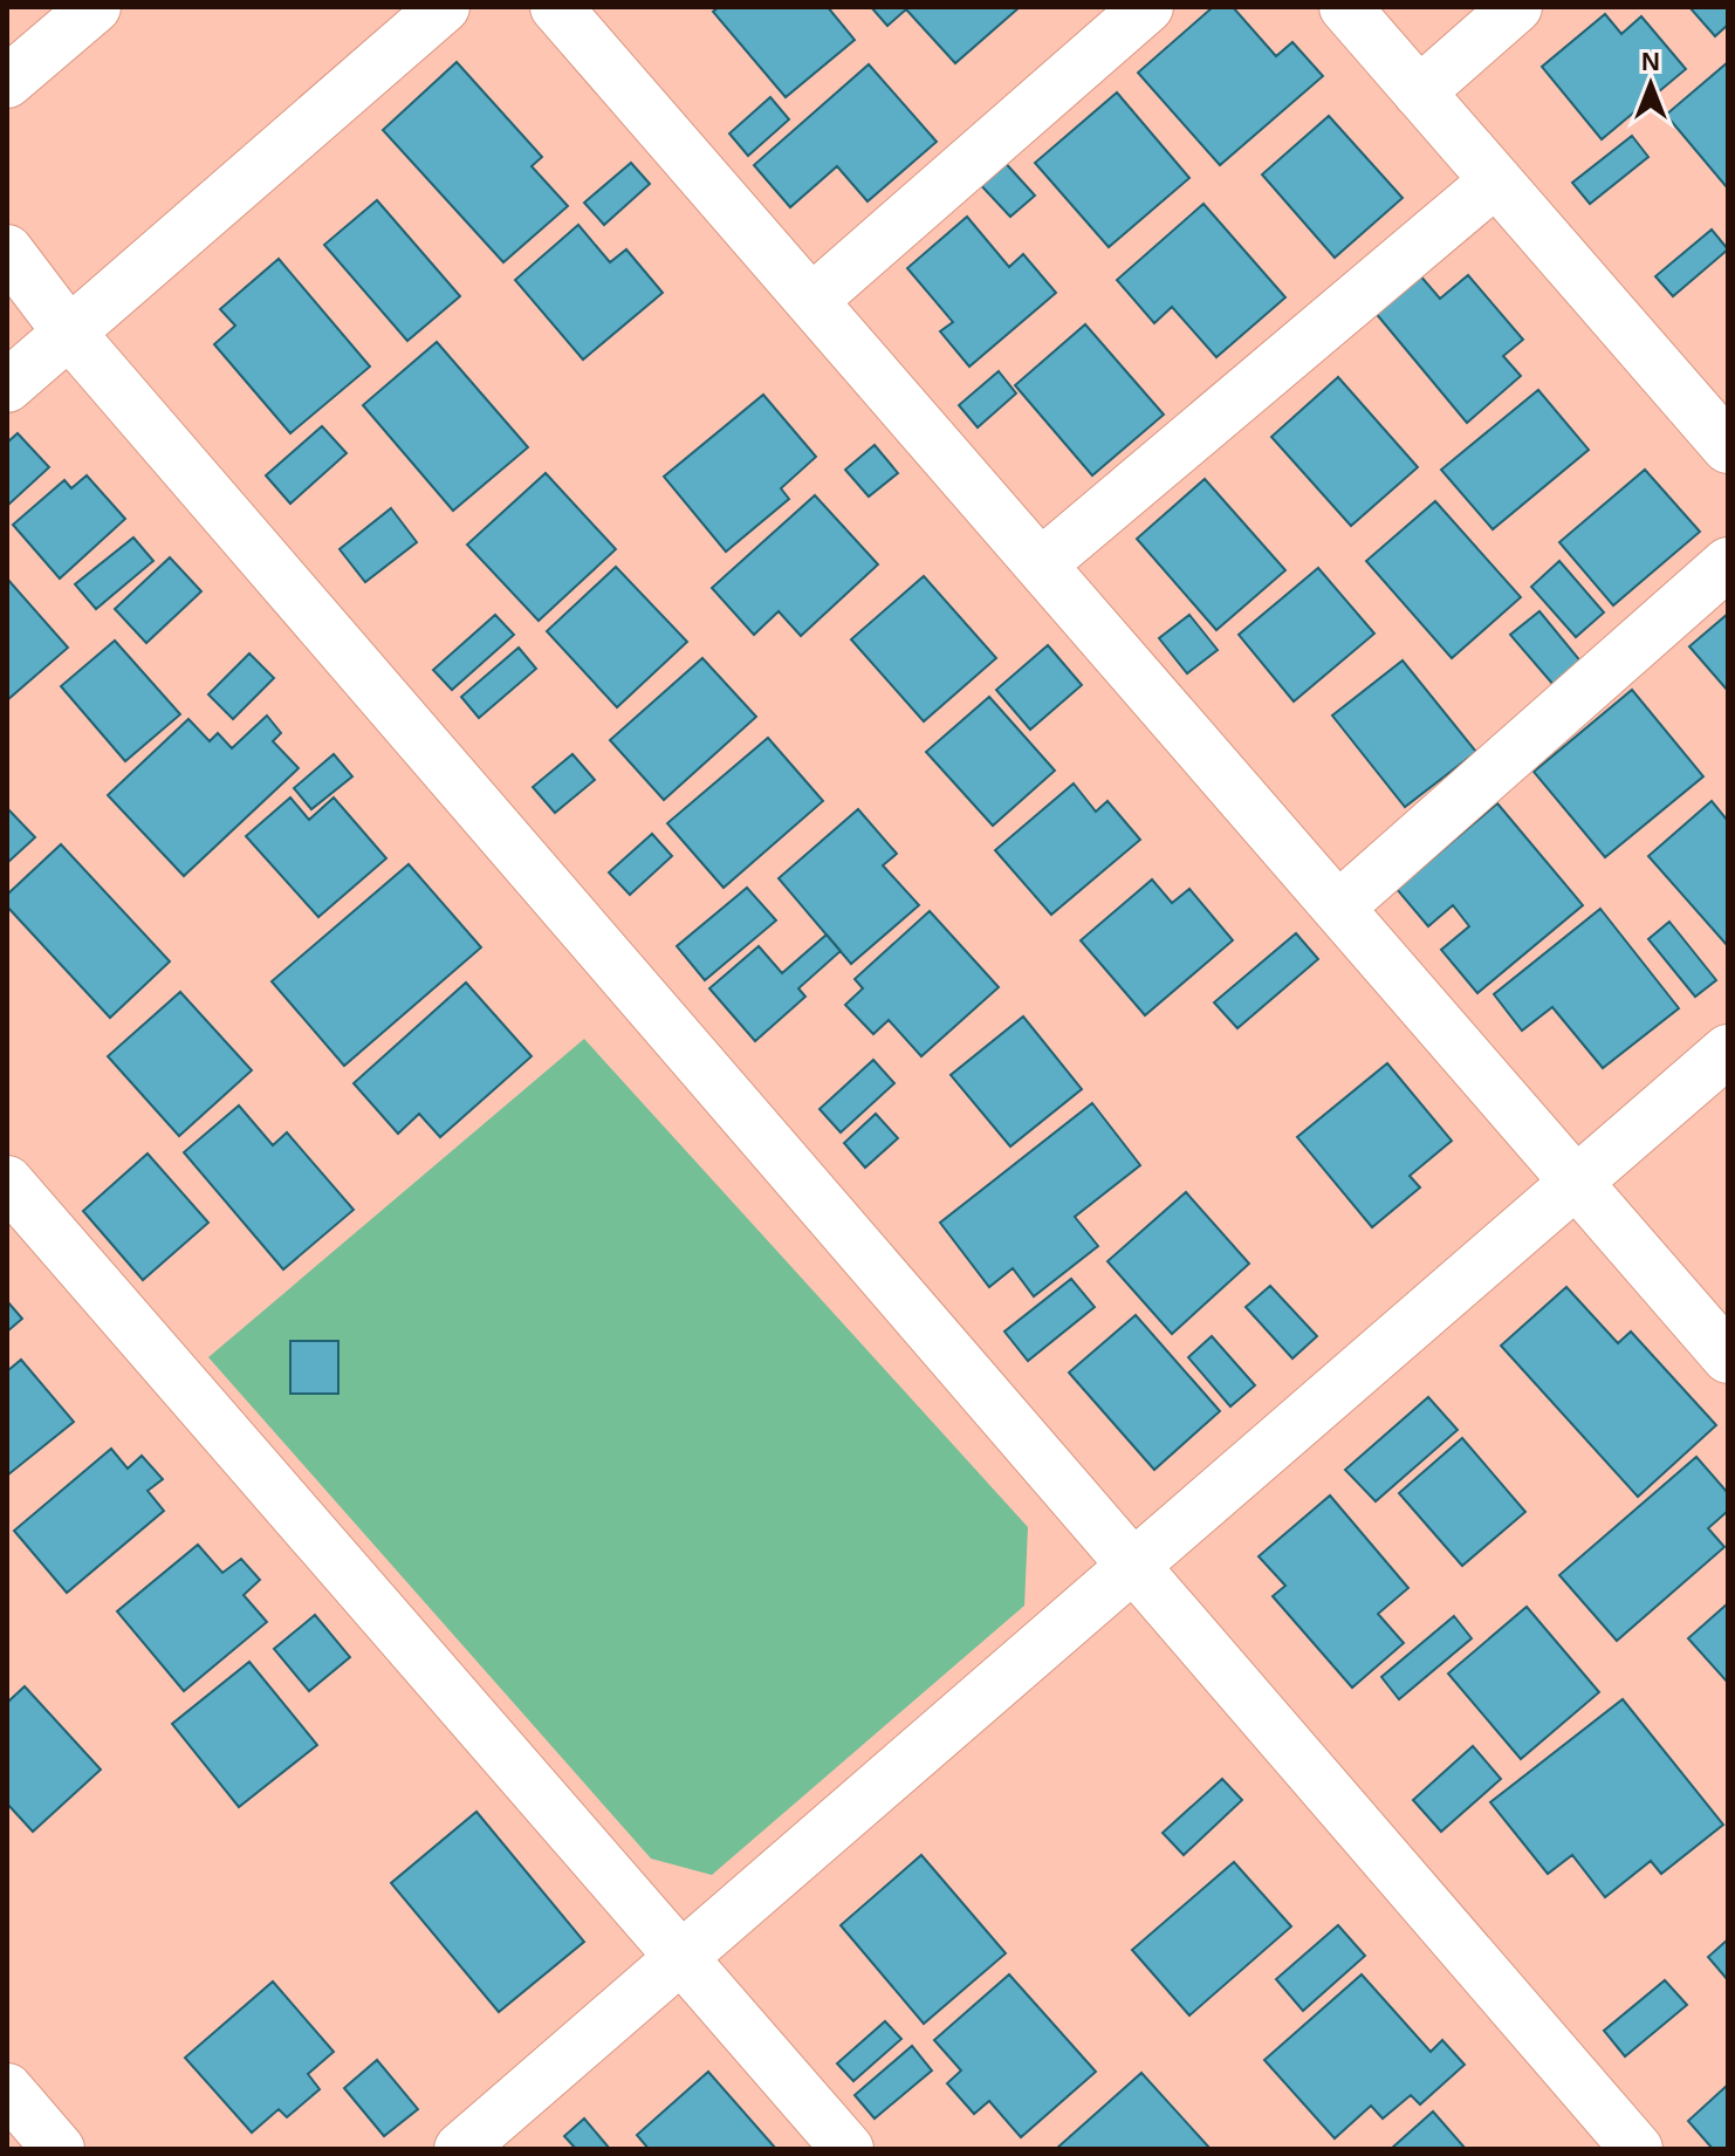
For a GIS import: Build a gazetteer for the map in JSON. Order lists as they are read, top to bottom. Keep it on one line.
{"north":"top"}
